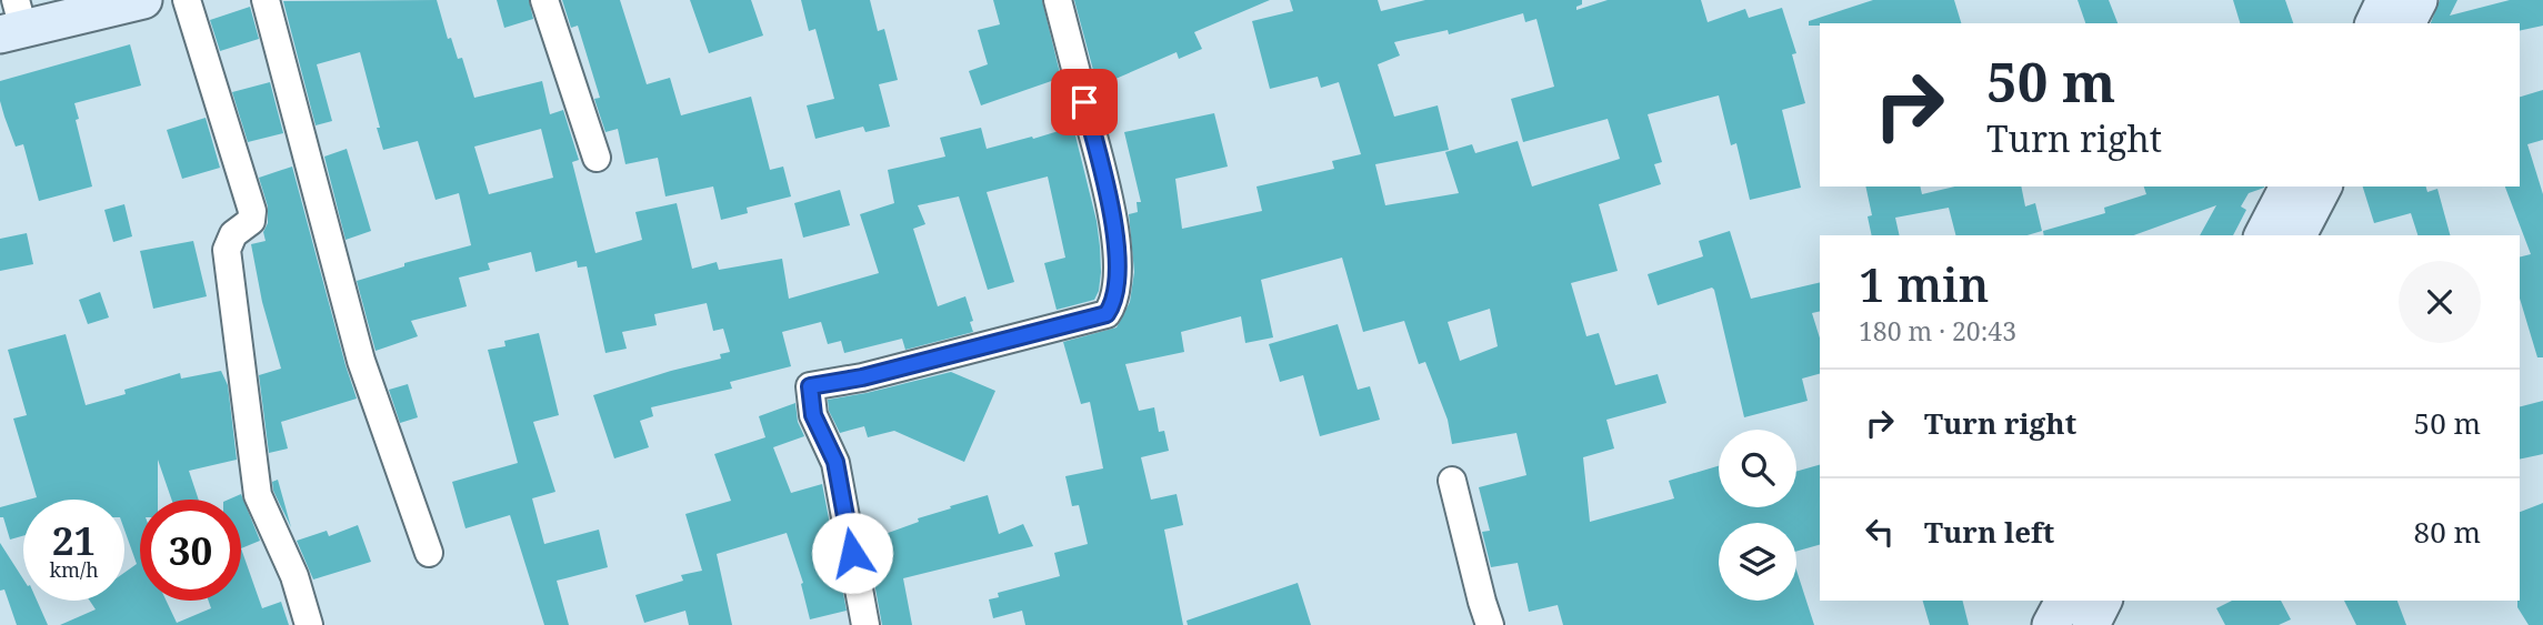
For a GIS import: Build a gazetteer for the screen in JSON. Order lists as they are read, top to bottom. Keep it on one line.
{"page":{"turn":["50 m","Turn right"],"heading":["1 min","180 m · 20:43"],"list":[{"name":"Turn right","value":"50 m"},{"name":"Turn left","value":"80 m"}],"speed":"21 km/h","limit":"30"}}
